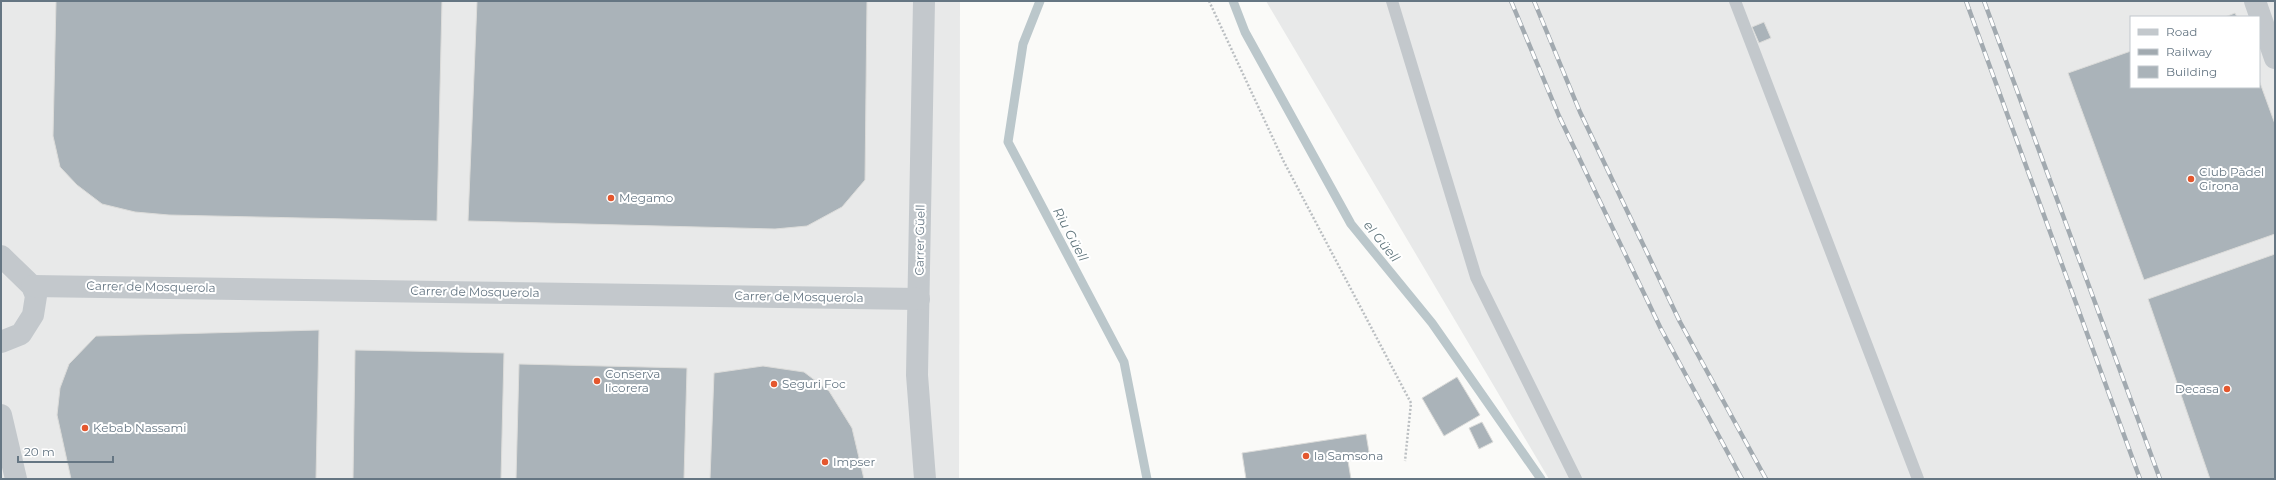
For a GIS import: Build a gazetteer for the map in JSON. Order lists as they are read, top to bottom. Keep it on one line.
{"streets":{"street":["Carrer Güell","Carrer de Mosquerola"]},"crossings":[["Carrer Güell","Carrer de Mosquerola"]],"water":["Riu Güell","el Güell"],"places":["Club Pàdel Girona","Megamo","Conserva licorera","Seguri Foc","Decasa","Kebab Nassami","la Samsona","Impser"],"legend":["Road","Railway","Building"],"scale_bar":"20 m"}
